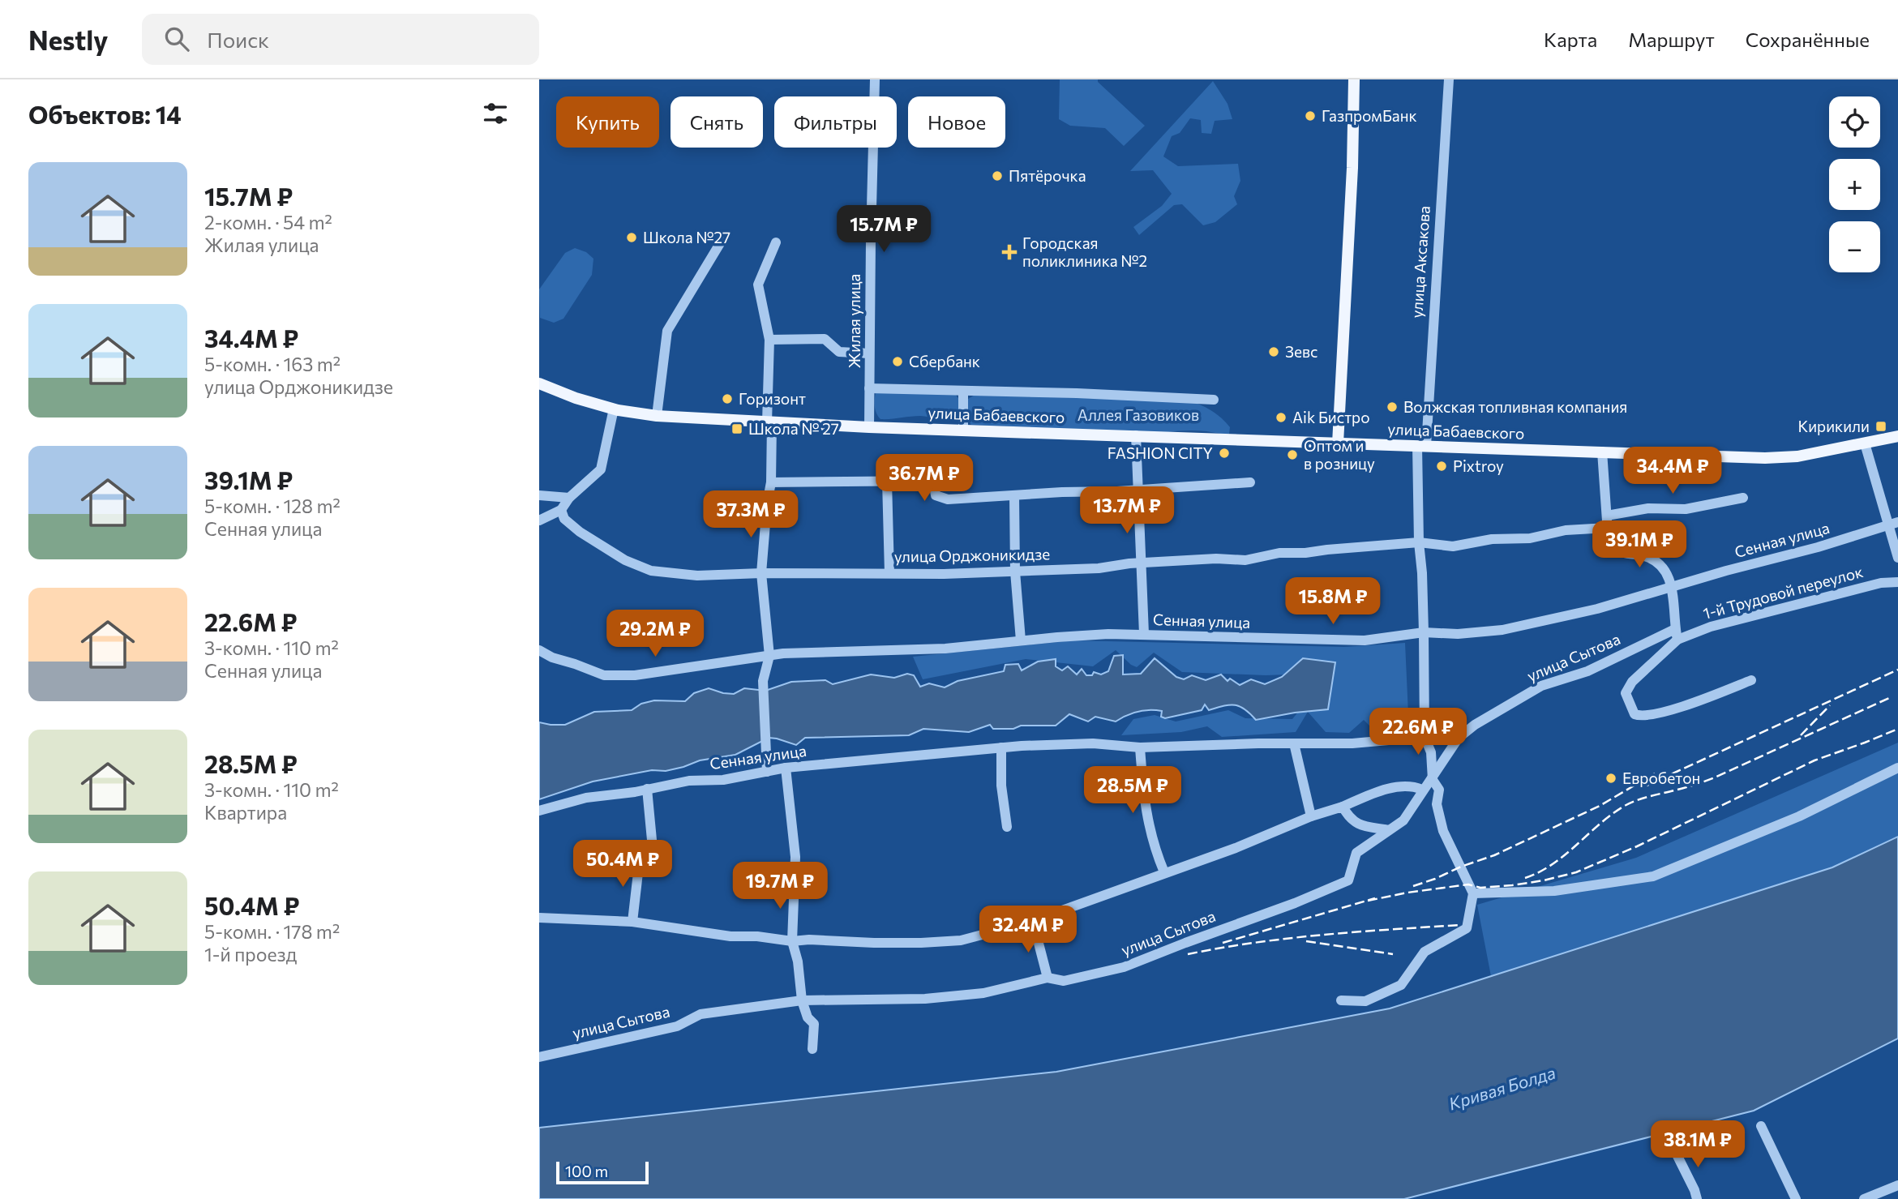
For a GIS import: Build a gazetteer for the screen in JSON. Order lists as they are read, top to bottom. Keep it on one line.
{"streets":{"main road":["улица Бабаевского"],"street":["улица Аксакова","Жилая улица","Сенная улица","улица Орджоникидзе","1-й Трудовой переулок","улица Сытова"]},"crossings":[["улица Аксакова","улица Бабаевского"],["улица Аксакова","Сенная улица"],["улица Аксакова","улица Орджоникидзе"],["улица Аксакова","улица Сытова"],["Жилая улица","улица Бабаевского"],["1-й Трудовой переулок","улица Сытова"]],"water":["Кривая Болда"],"parks":["Аллея Газовиков"],"places":{"other":["ГазпромБанк","Пятёрочка","Школа №27","Зевс","Сбербанк","Горизонт","Волжская топливная компания","Aik Бистро","FASHION CITY","Оптом и в розницу","Pixtroy","Евробетон"],"health":["Городская поликлиника №2"],"transit":["Кирикили","Школа № 27"]},"scale_bar":"100 m","page":{"header":"Nestly","search":"Поиск","nav":["Карта","Маршрут","Сохранённые"],"heading":"Объектов: 14","map_buttons":["+","−"],"chip":["Купить","Снять","Фильтры","Новое"],"list":[{"name":"15.7M ₽","note":"2-комн. · 54 m² · Жилая улица"},{"name":"34.4M ₽","note":"5-комн. · 163 m² · улица Орджоникидзе"},{"name":"39.1M ₽","note":"5-комн. · 128 m² · Сенная улица"},{"name":"22.6M ₽","note":"3-комн. · 110 m² · Сенная улица"},{"name":"28.5M ₽","note":"3-комн. · 110 m² · Квартира"},{"name":"50.4M ₽","note":"5-комн. · 178 m² · 1-й проезд"}],"price":["15.7M ₽","34.4M ₽","36.7M ₽","13.7M ₽","37.3M ₽","39.1M ₽","15.8M ₽","29.2M ₽","22.6M ₽","28.5M ₽","50.4M ₽","19.7M ₽","32.4M ₽","38.1M ₽"],"scale":"100 m"}}
